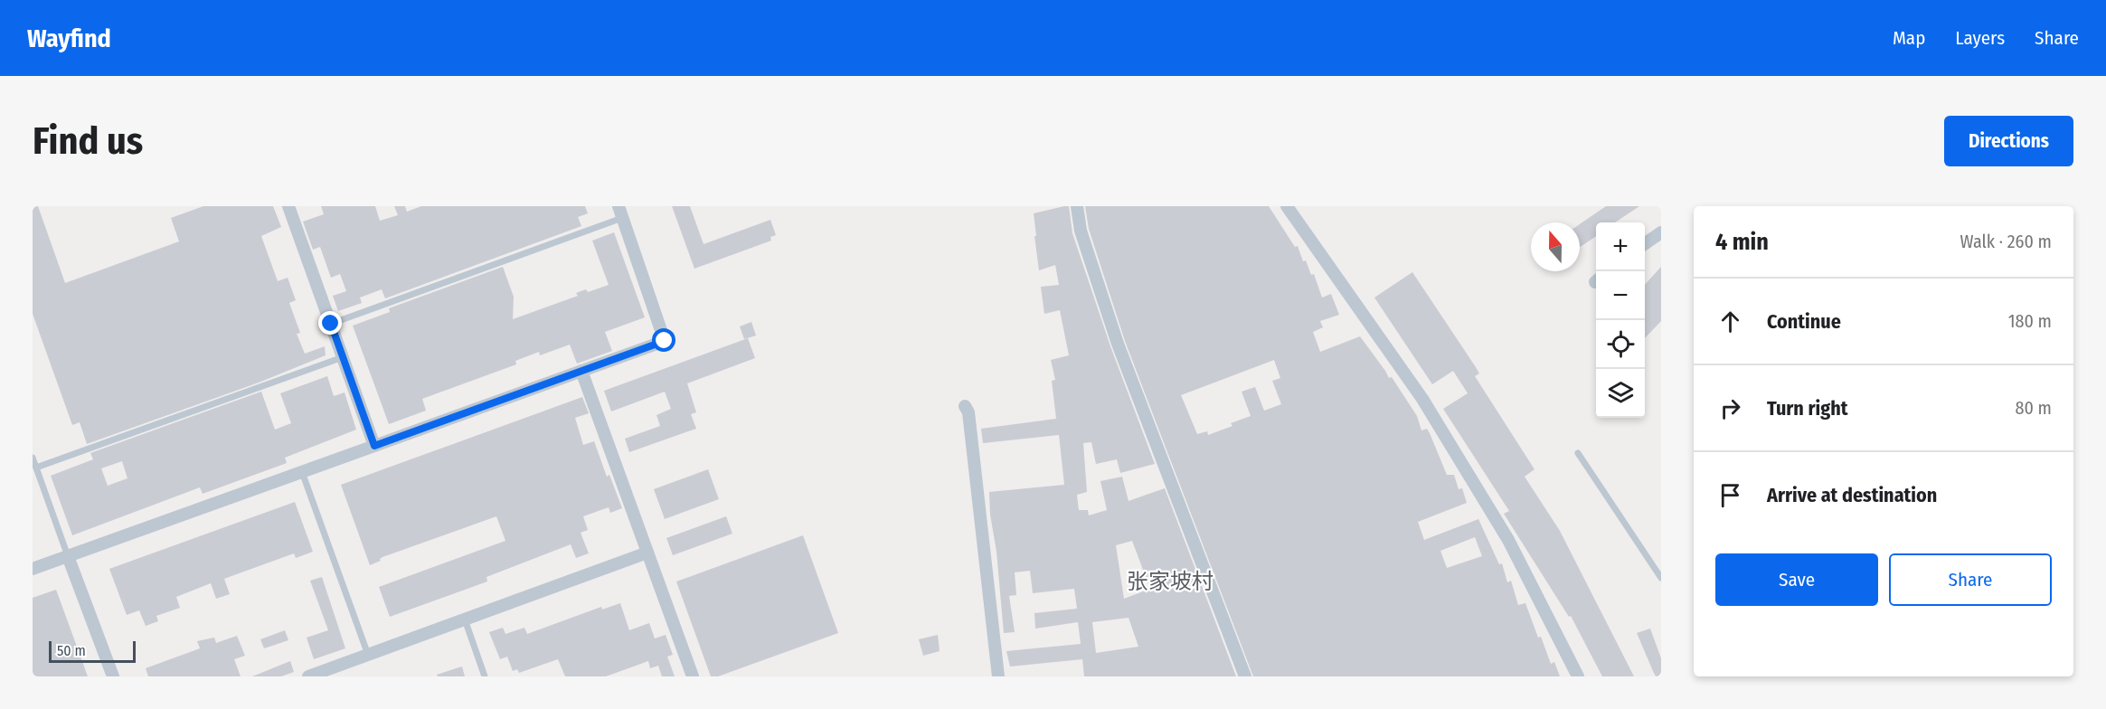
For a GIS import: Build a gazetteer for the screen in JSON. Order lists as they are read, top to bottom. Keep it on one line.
{"districts":["张家坡村"],"scale_bar":"50 m","north":"top","page":{"header":"Wayfind","nav":["Map","Layers","Share"],"buttons":["Directions",["Save","Share"]],"title":"Find us","heading":["4 min","Walk · 260 m"],"map_buttons":["+","−"],"list":[["Continue","180 m"],["Turn right","80 m"],"Arrive at destination"],"scale":"50 m"}}
